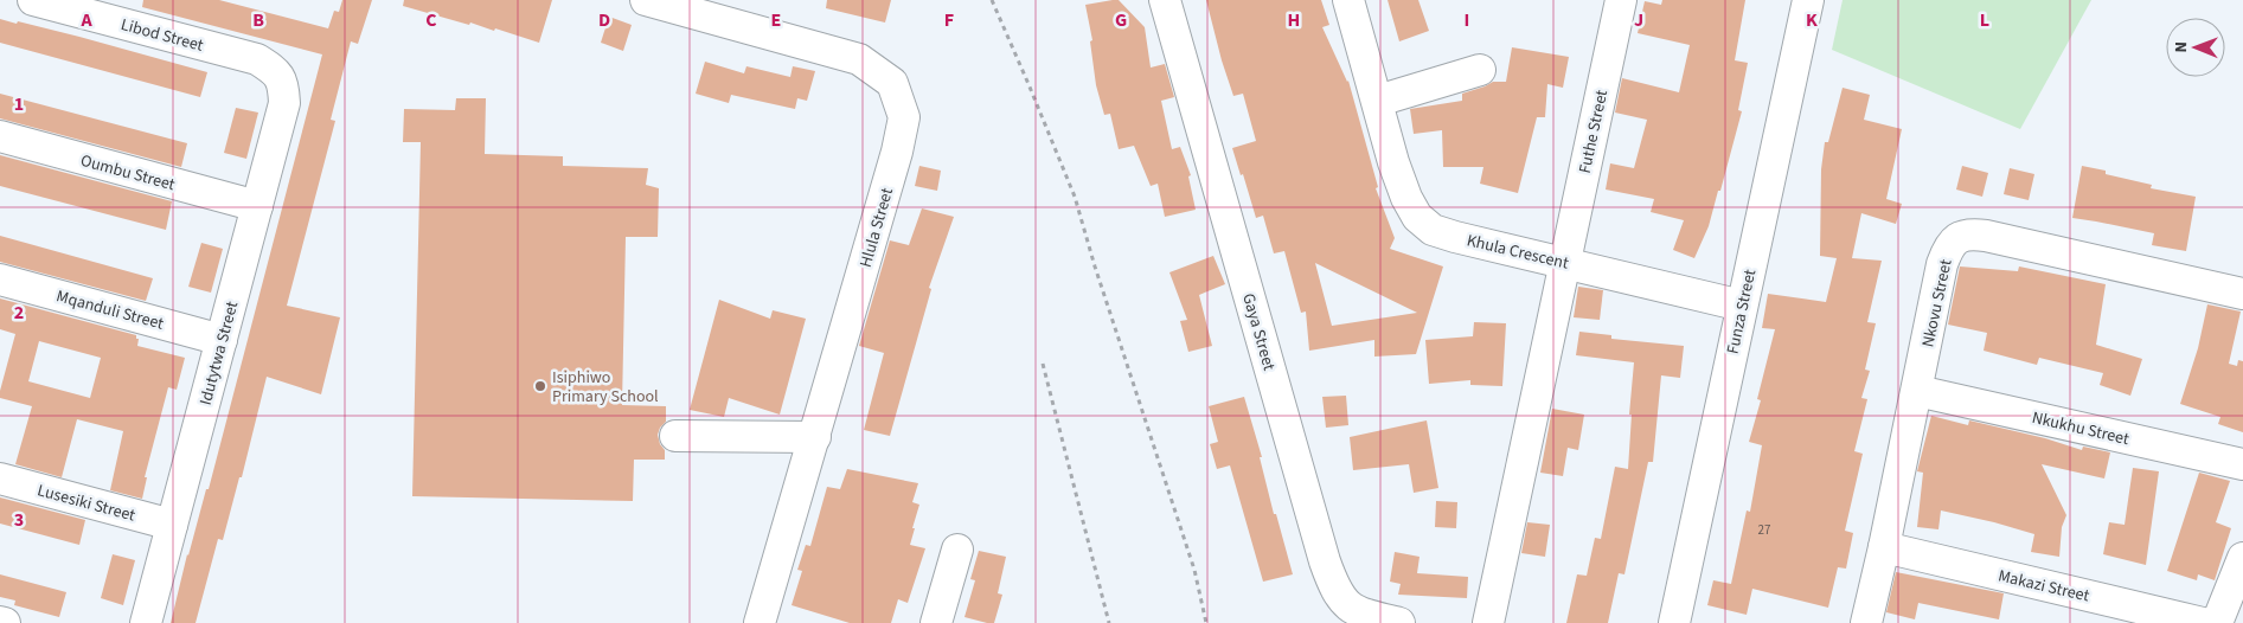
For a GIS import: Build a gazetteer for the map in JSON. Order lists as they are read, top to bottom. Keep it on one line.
{"streets":{"street":["Libod Street","Futhe Street","Oumbu Street","Hlula Street","Khula Crescent","Nkovu Street","Mqanduli Street","Funza Street","Gaya Street","Idutytwa Street","Nkukhu Street","Lusesiki Street","Makazi Street"]},"crossings":[["Libod Street","Idutytwa Street"],["Futhe Street","Khula Crescent"],["Oumbu Street","Idutytwa Street"],["Khula Crescent","Funza Street"],["Nkovu Street","Nkukhu Street"],["Nkovu Street","Makazi Street"],["Mqanduli Street","Idutytwa Street"],["Idutytwa Street","Lusesiki Street"]],"places":["Isiphiwo Primary School"],"house_numbers":["27"],"north":"left","grid":{"columns":["A","B","C","D","E","F","G","H","I","J","K","L"],"rows":["1","2","3"]}}
